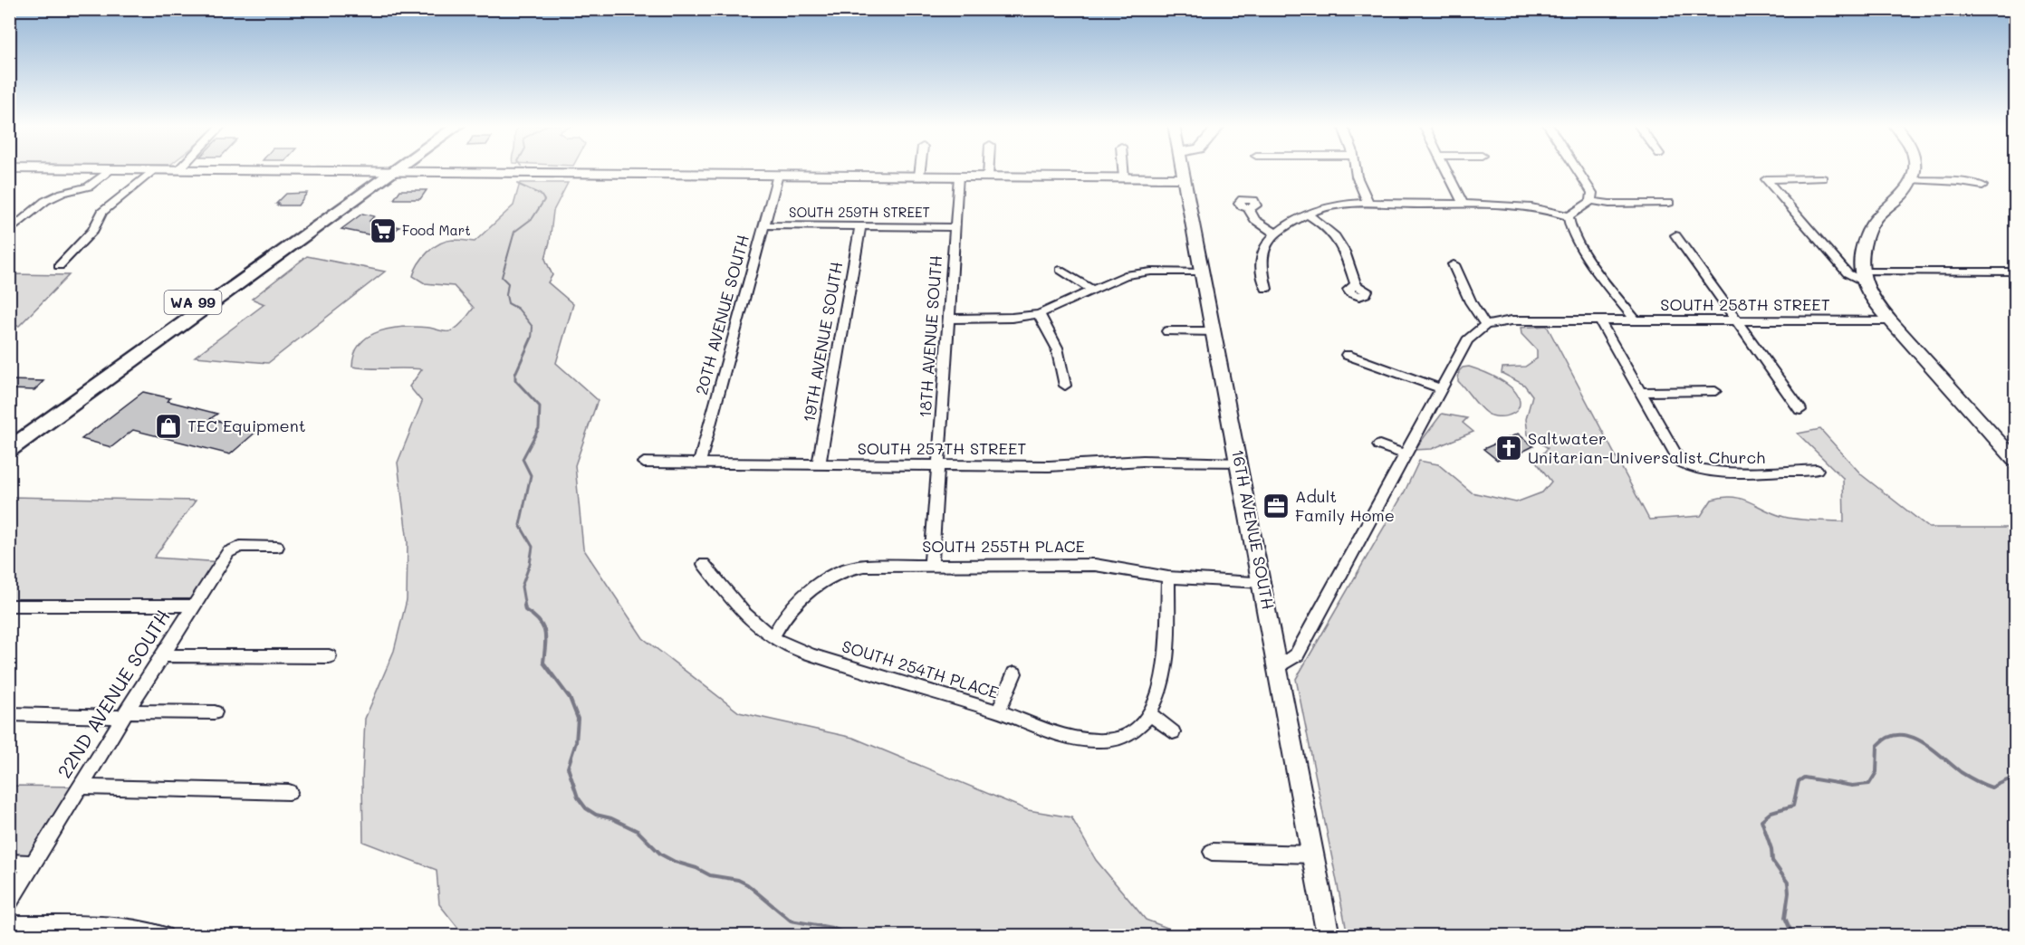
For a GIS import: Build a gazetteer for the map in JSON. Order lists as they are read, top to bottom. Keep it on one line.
{"streets":{"main road":["WA 99","16TH AVENUE SOUTH"],"street":["SOUTH 259TH STREET","SOUTH 258TH STREET","20TH AVENUE SOUTH","18TH AVENUE SOUTH","19TH AVENUE SOUTH","SOUTH 257TH STREET","SOUTH 255TH PLACE","SOUTH 254TH PLACE","22ND AVENUE SOUTH"]},"crossings":[["SOUTH 259TH STREET","20TH AVENUE SOUTH"],["SOUTH 259TH STREET","18TH AVENUE SOUTH"],["SOUTH 259TH STREET","19TH AVENUE SOUTH"],["20TH AVENUE SOUTH","SOUTH 257TH STREET"],["18TH AVENUE SOUTH","SOUTH 257TH STREET"],["18TH AVENUE SOUTH","SOUTH 255TH PLACE"],["19TH AVENUE SOUTH","SOUTH 257TH STREET"],["SOUTH 257TH STREET","16TH AVENUE SOUTH"],["16TH AVENUE SOUTH","SOUTH 255TH PLACE"],["SOUTH 255TH PLACE","SOUTH 254TH PLACE"]],"places":{"supermarket":["Food Mart"],"shop":["TEC Equipment"],"church":["Saltwater Unitarian-Universalist Church"],"office":["Adult Family Home"]}}
